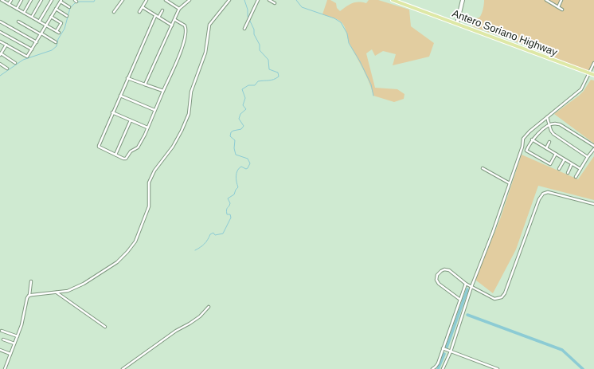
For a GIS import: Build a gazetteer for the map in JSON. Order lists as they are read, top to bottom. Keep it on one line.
{"streets":{"main road":["Antero Soriano Highway"]}}
